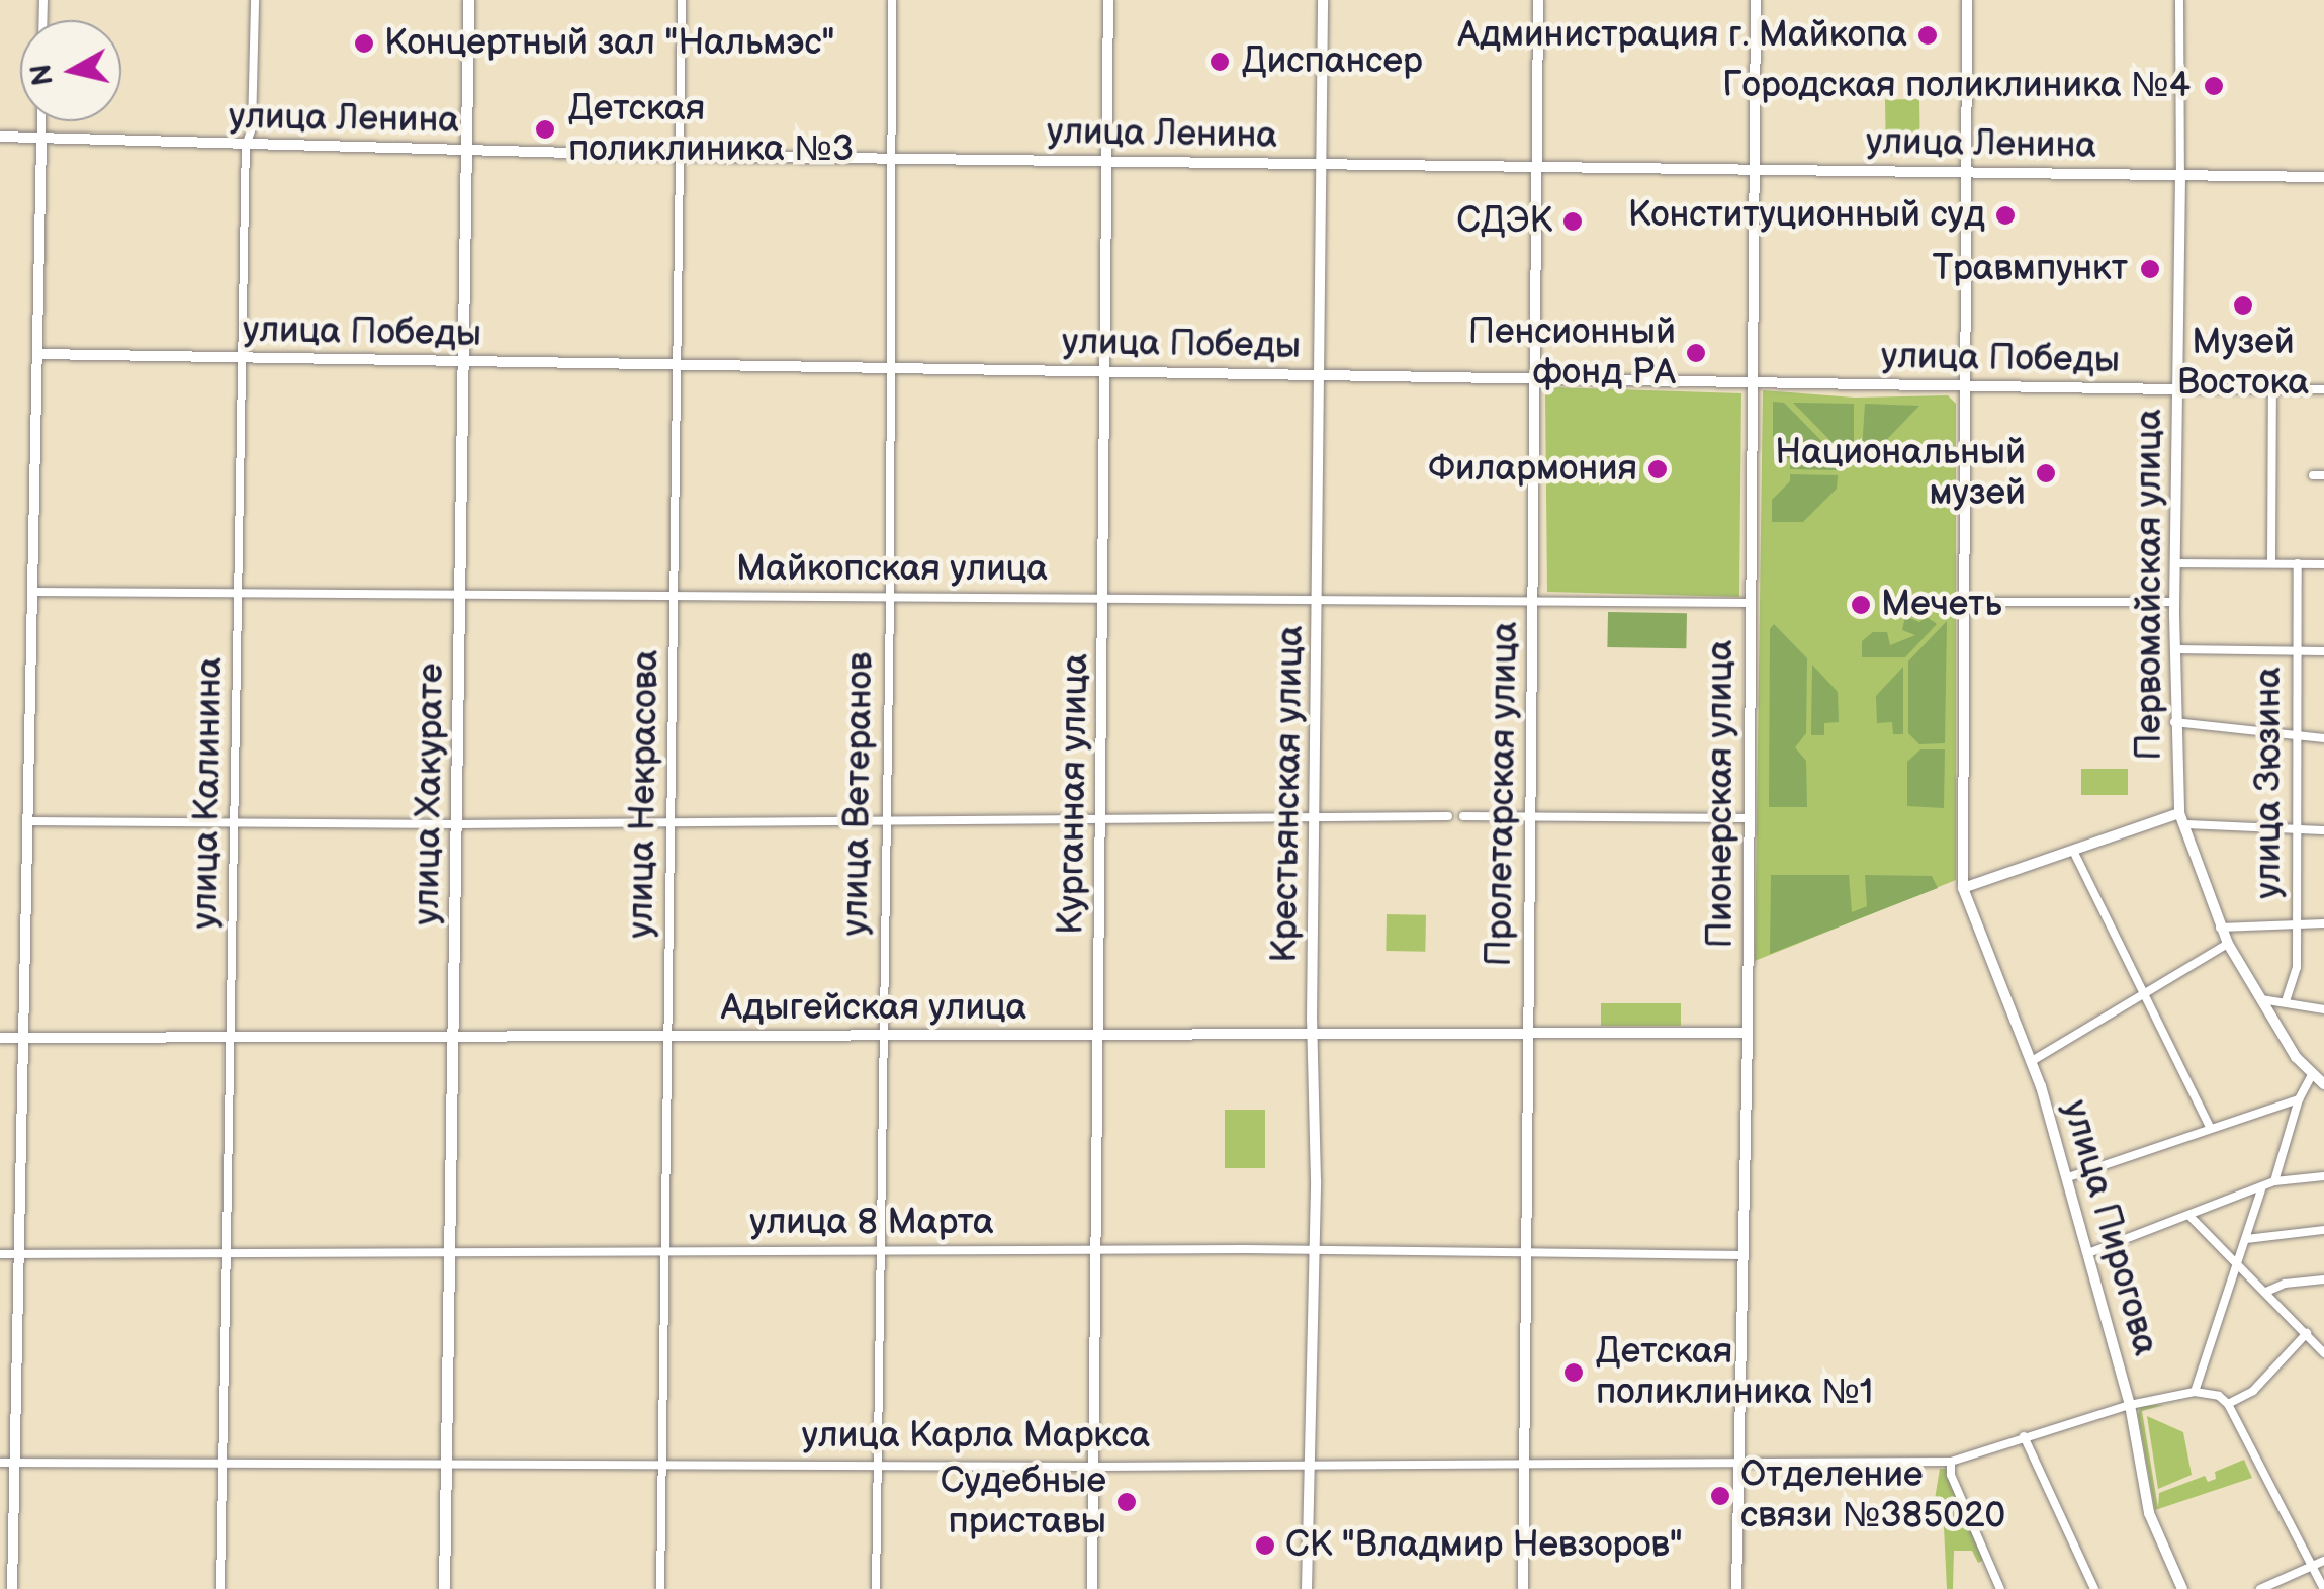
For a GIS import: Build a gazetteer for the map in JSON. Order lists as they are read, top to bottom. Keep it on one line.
{"streets":{"main road":["улица Хакурате"],"street":["улица Ленина","улица Победы","Майкопская улица","Первомайская улица","улица Зюзина","улица Калинина","улица Некрасова","улица Ветеранов","Курганная улица","Крестьянская улица","Пролетарская улица","Пионерская улица","Адыгейская улица","улица 8 Марта","улица Пирогова","улица Карла Маркса"]},"crossings":[["улица Ленина","Первомайская улица"],["улица Ленина","улица Калинина"],["улица Ленина","улица Хакурате"],["улица Ленина","улица Некрасова"],["улица Ленина","улица Ветеранов"],["улица Ленина","Курганная улица"],["улица Ленина","Крестьянская улица"],["улица Ленина","Пролетарская улица"],["улица Ленина","Пионерская улица"],["улица Победы","Первомайская улица"],["улица Победы","улица Калинина"],["улица Победы","улица Хакурате"],["улица Победы","улица Некрасова"],["улица Победы","улица Ветеранов"],["улица Победы","Курганная улица"],["улица Победы","Крестьянская улица"],["улица Победы","Пролетарская улица"],["улица Победы","Пионерская улица"],["Майкопская улица","улица Калинина"],["Майкопская улица","улица Хакурате"],["Майкопская улица","улица Некрасова"],["Майкопская улица","улица Ветеранов"],["Майкопская улица","Курганная улица"],["Майкопская улица","Крестьянская улица"],["Майкопская улица","Пролетарская улица"],["Майкопская улица","Пионерская улица"],["улица Калинина","Адыгейская улица"],["улица Калинина","улица 8 Марта"],["улица Калинина","улица Карла Маркса"],["улица Хакурате","Адыгейская улица"],["улица Хакурате","улица 8 Марта"],["улица Хакурате","улица Карла Маркса"],["улица Некрасова","Адыгейская улица"],["улица Некрасова","улица 8 Марта"],["улица Некрасова","улица Карла Маркса"],["улица Ветеранов","Адыгейская улица"],["улица Ветеранов","улица 8 Марта"],["улица Ветеранов","улица Карла Маркса"],["Курганная улица","Адыгейская улица"],["Курганная улица","улица 8 Марта"],["Курганная улица","улица Карла Маркса"],["Крестьянская улица","Адыгейская улица"],["Крестьянская улица","улица 8 Марта"],["Крестьянская улица","улица Карла Маркса"],["Пролетарская улица","Адыгейская улица"],["Пролетарская улица","улица 8 Марта"],["Пролетарская улица","улица Карла Маркса"],["Пионерская улица","Адыгейская улица"],["Пионерская улица","улица 8 Марта"],["Пионерская улица","улица Карла Маркса"],["улица Пирогова","улица Карла Маркса"]],"places":["Администрация г. Майкопа","Концертный зал \"Нальмэс\"","Диспансер","Городская поликлиника №4","Детская поликлиника №3","Конституционный суд","СДЭК","Травмпункт","Музей Востока","Пенсионный фонд РА","Филармония","Национальный музей","Мечеть","Детская поликлиника №1","Отделение связи №385020","Судебные приставы","СК \"Владмир Невзоров\""],"north":"left"}
